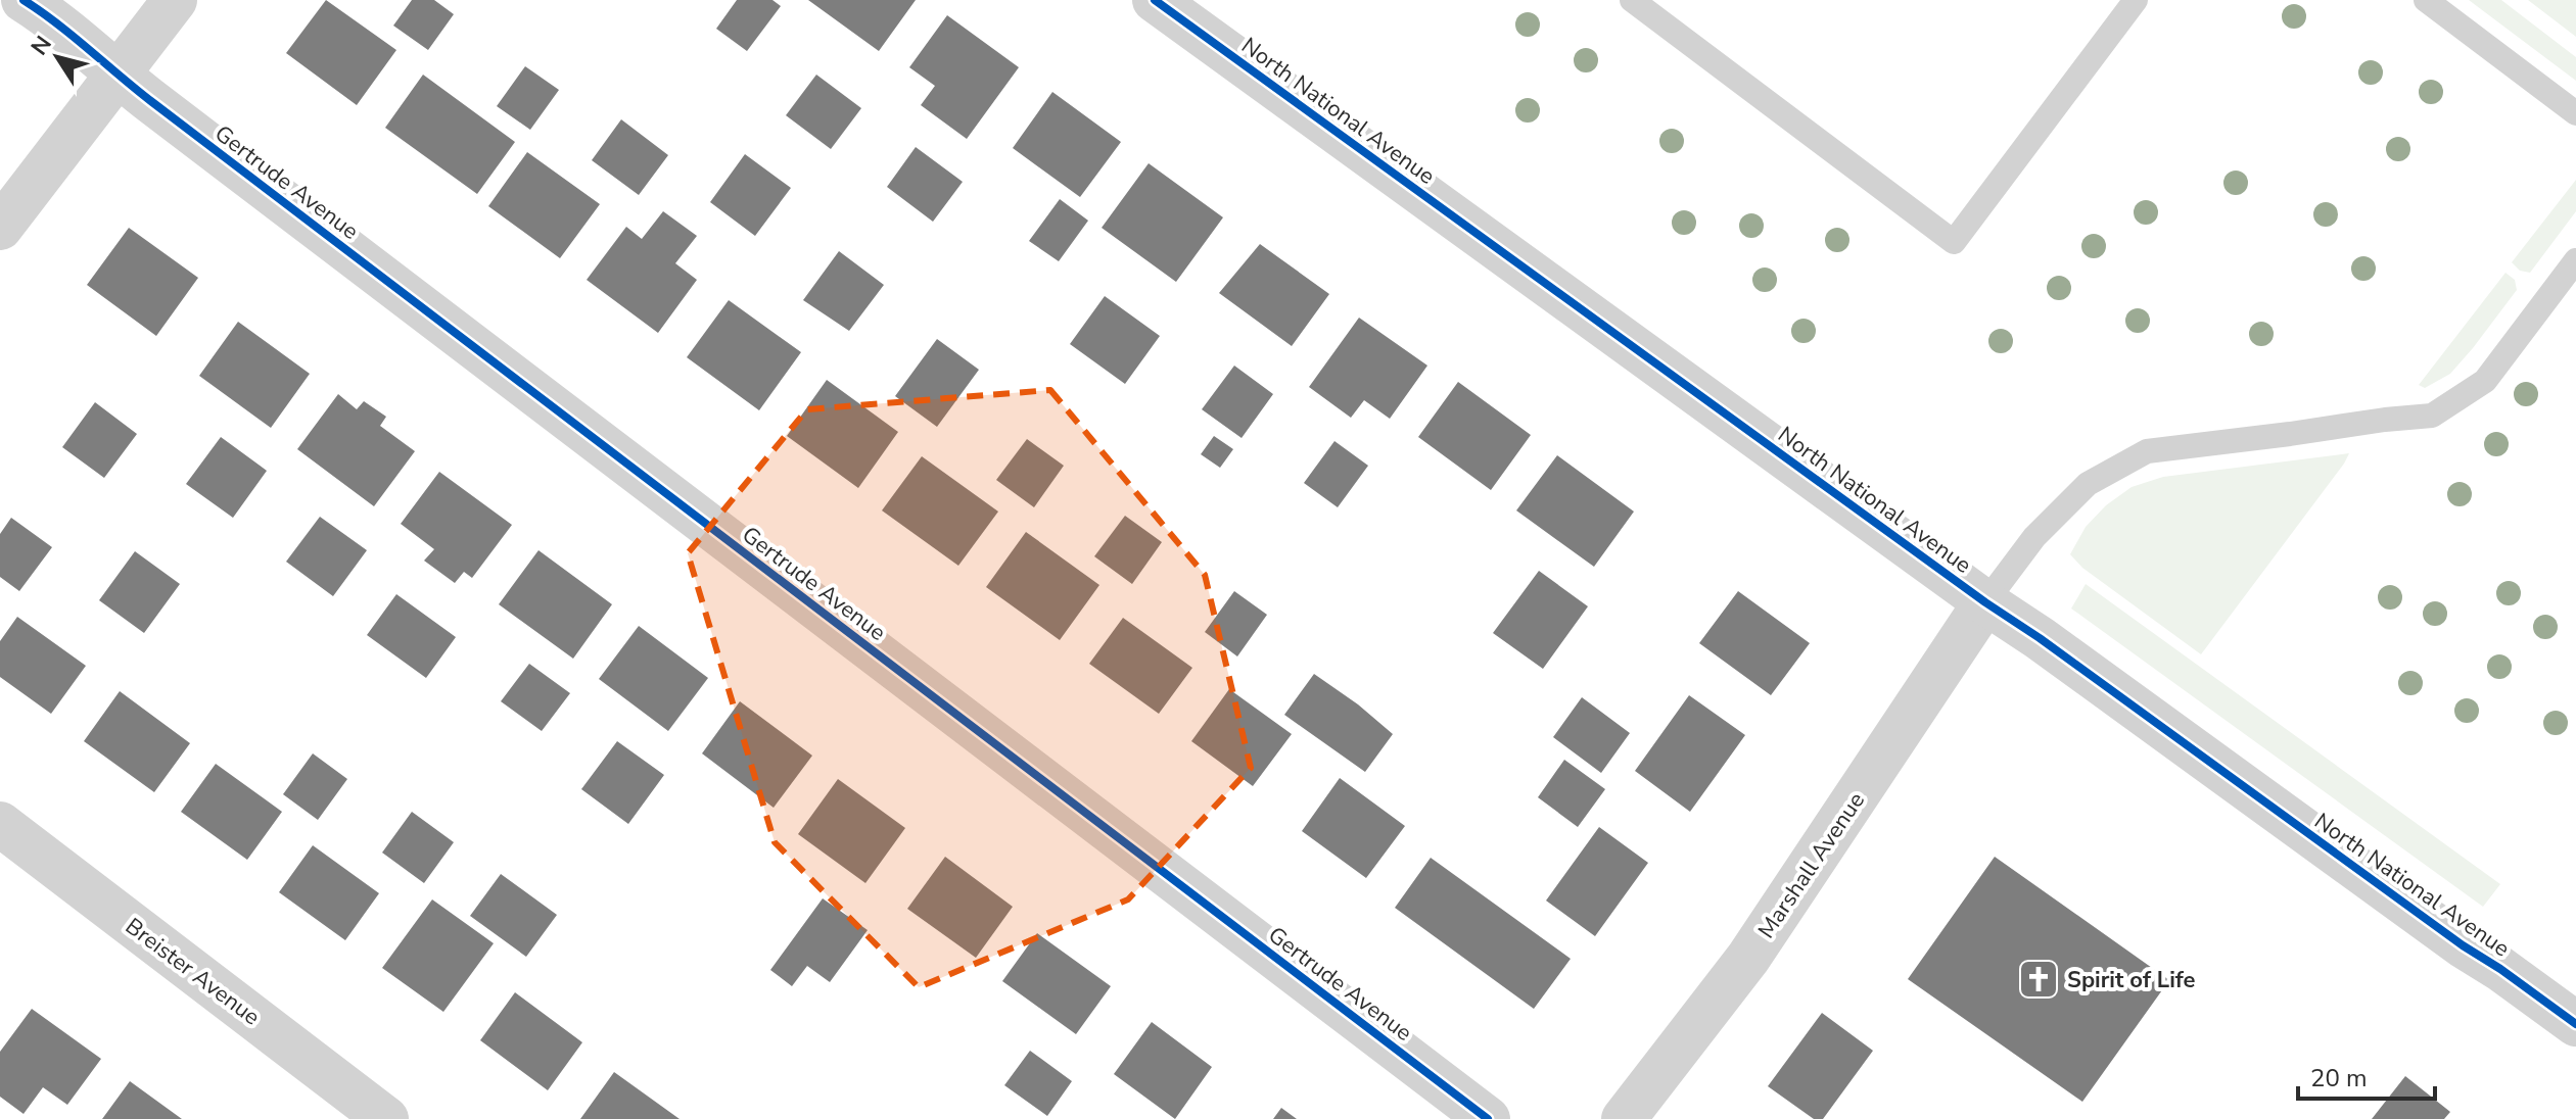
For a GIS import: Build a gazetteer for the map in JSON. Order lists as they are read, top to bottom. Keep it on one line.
{"streets":{"street":["North National Avenue","Gertrude Avenue","Marshall Avenue","Breister Avenue"]},"crossings":[["North National Avenue","Marshall Avenue"]],"places":{"church":["Spirit of Life"]},"scale_bar":"20 m","north":"top left"}
